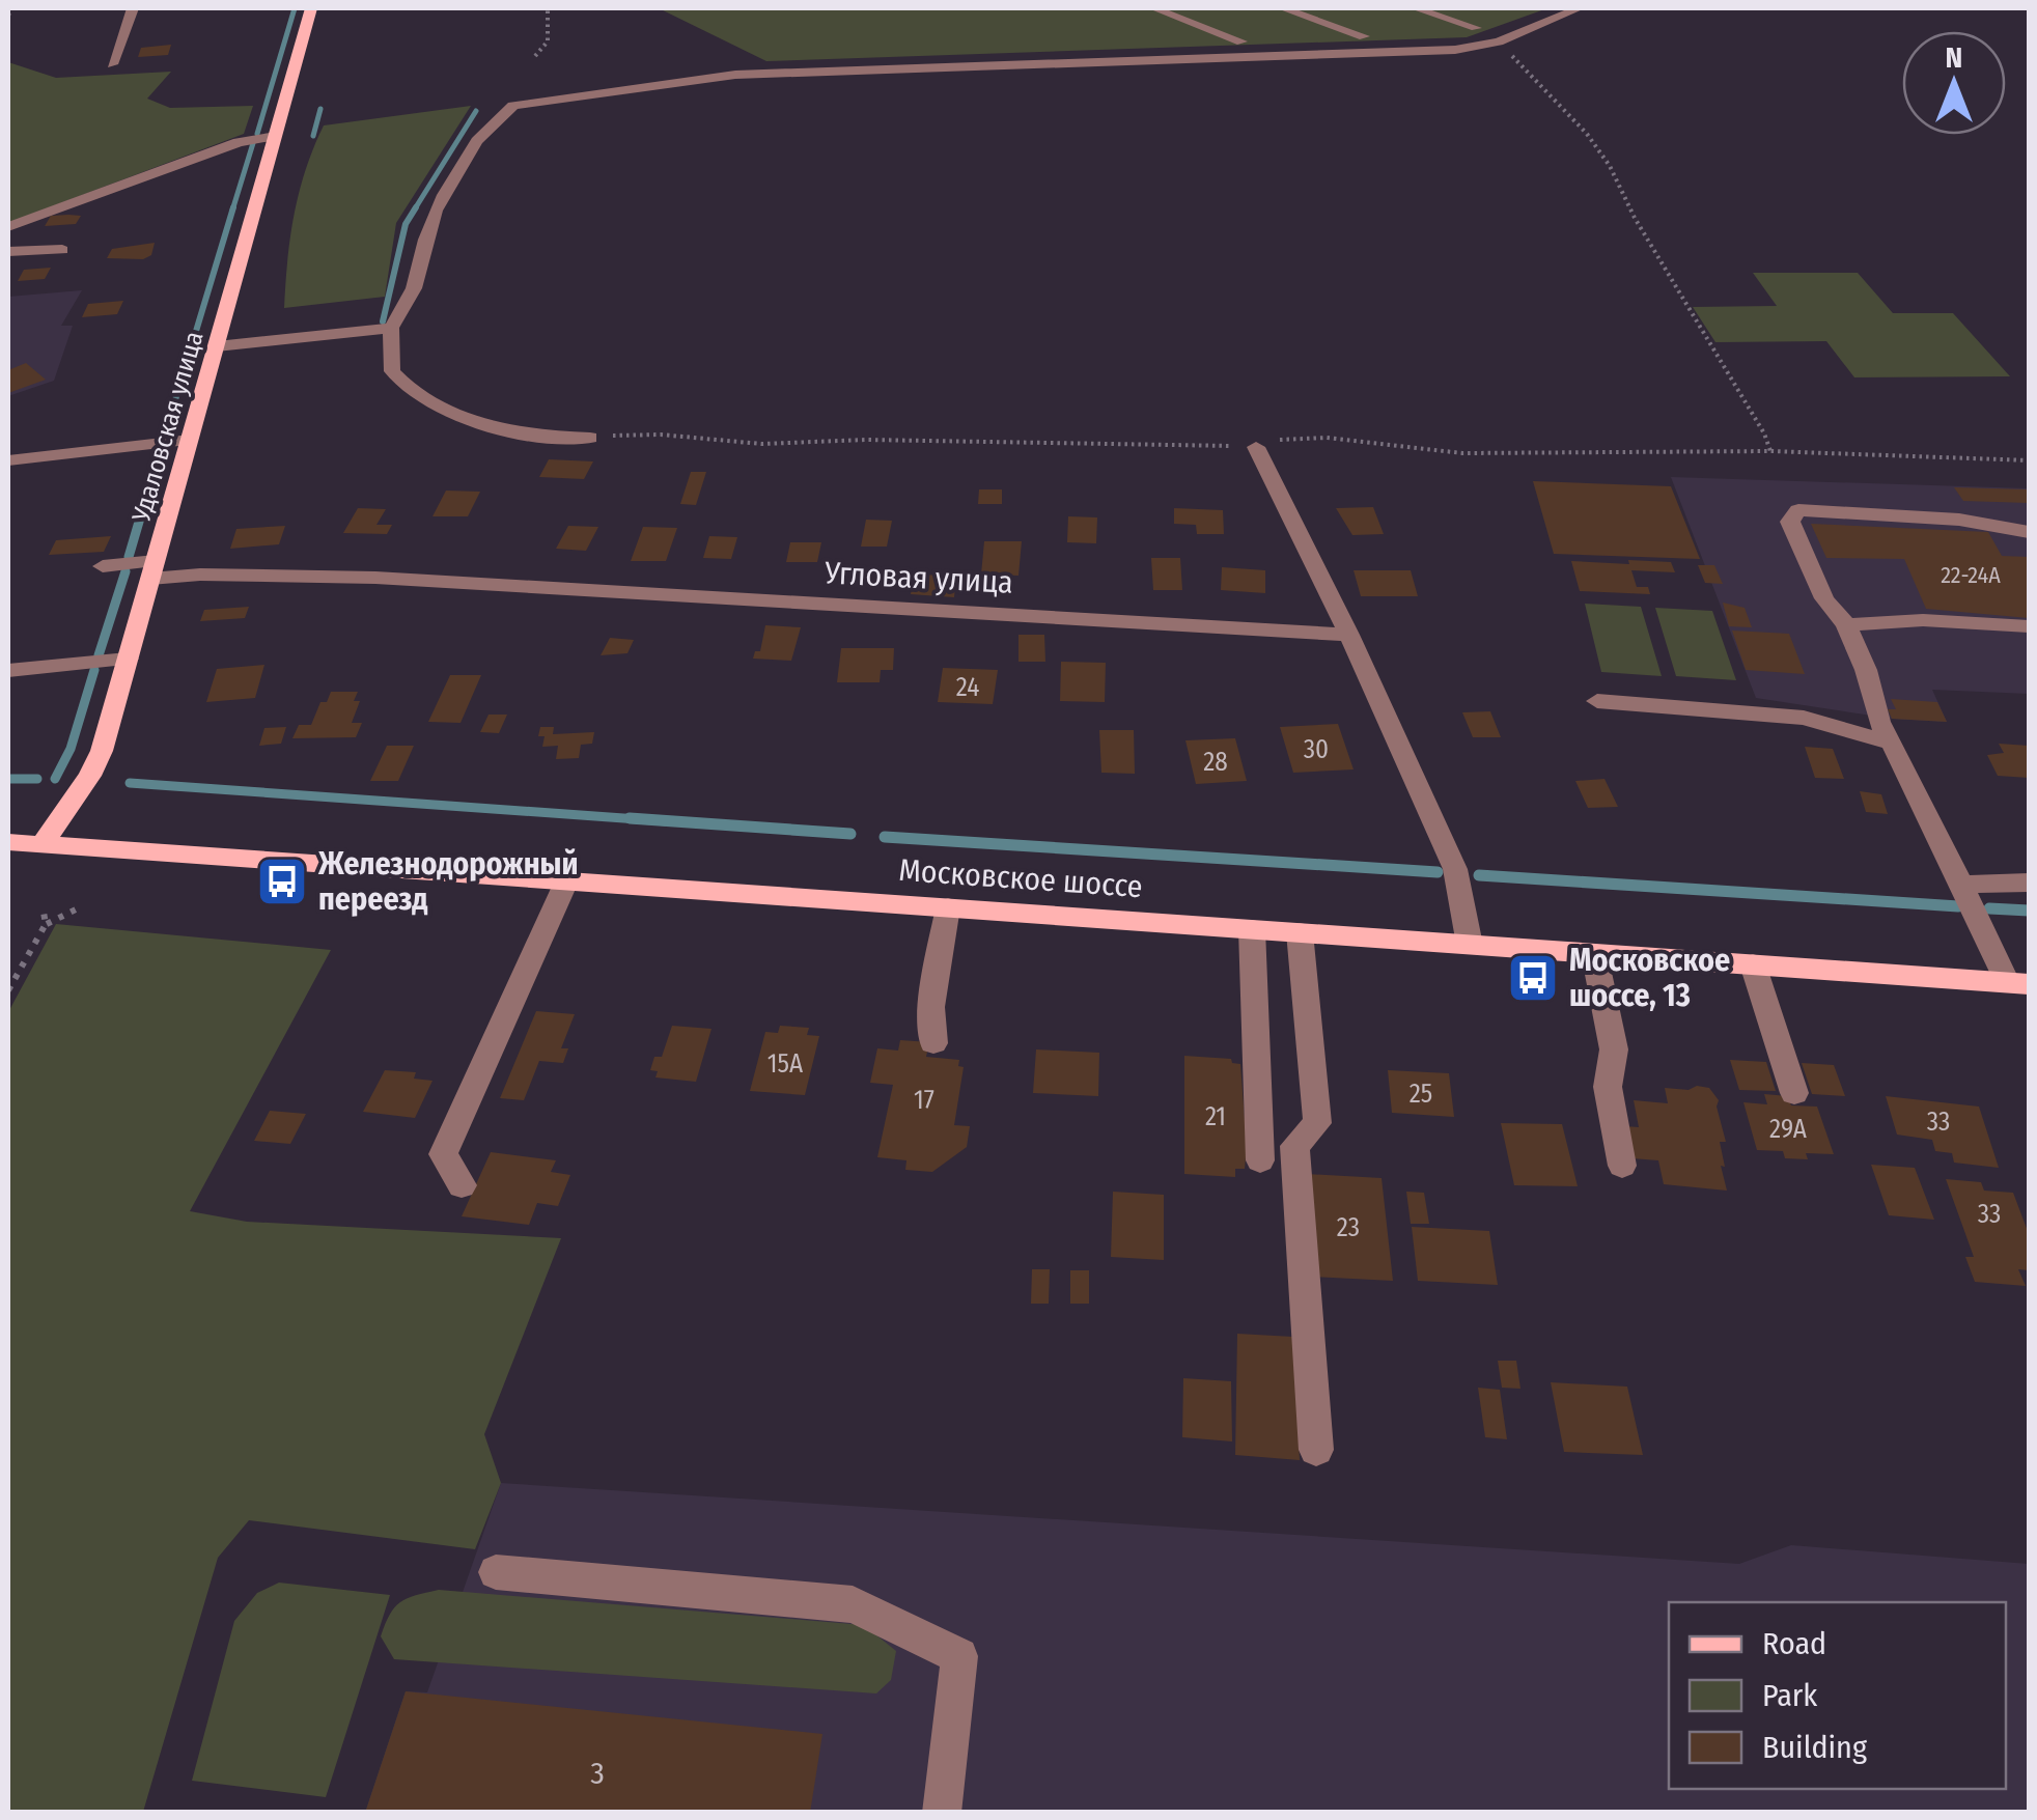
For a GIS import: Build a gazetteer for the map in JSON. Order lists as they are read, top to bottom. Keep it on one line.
{"streets":{"main road":["Удаловская улица","Московское шоссе"],"street":["Угловая улица"]},"crossings":[["Удаловская улица","Угловая улица"],["Удаловская улица","Московское шоссе"]],"places":{"bus stop":["Железнодорожный переезд","Московское шоссе, 13"]},"house_numbers":["22-24А","24","30","28","15А","25","17","21","33","29А","33","23","3"],"legend":["Road","Park","Building"],"north":"top"}
